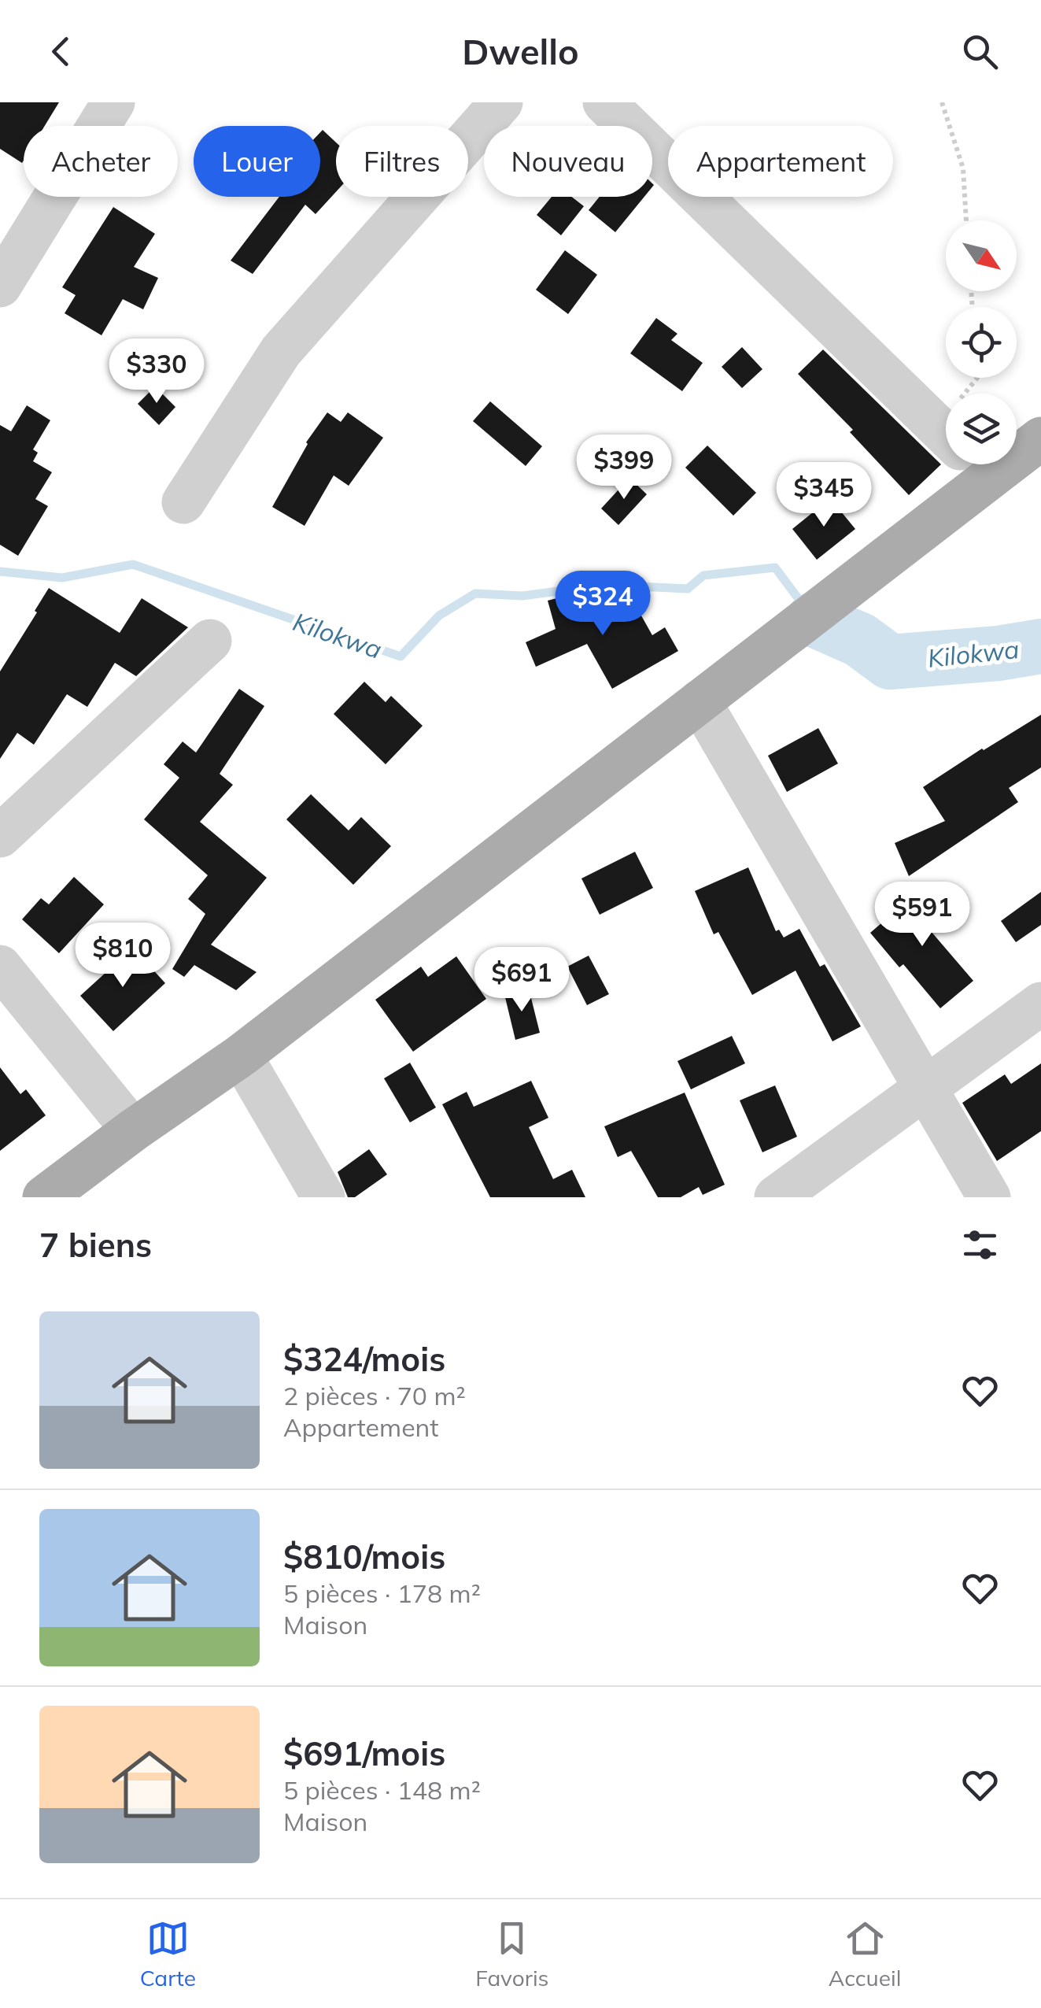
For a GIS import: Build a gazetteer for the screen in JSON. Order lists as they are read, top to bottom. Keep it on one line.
{"water":["Kilokwa"],"north":"bottom right","page":{"header":"Dwello","chip":["Acheter","Louer","Filtres","Nouveau","Appartement"],"price":["$330","$399","$345","$324","$591","$810","$691"],"heading":"7 biens","list":[{"name":"$324/mois","note":"2 pièces · 70 m² · Appartement"},{"name":"$810/mois","note":"5 pièces · 178 m² · Maison"},{"name":"$691/mois","note":"5 pièces · 148 m² · Maison"}],"tabs":["Carte","Favoris","Accueil"]}}
